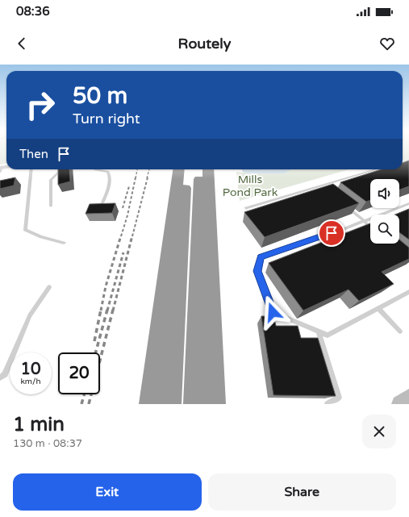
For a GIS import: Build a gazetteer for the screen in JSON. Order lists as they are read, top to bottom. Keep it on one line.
{"parks":["Mills Pond Park"],"page":{"status":"08:36","header":"Routely","turn":["50 m","Turn right"],"then":"Then","speed":"10 km/h","limit":"20","heading":["1 min","130 m · 08:37"],"buttons":["Exit","Share"]}}
